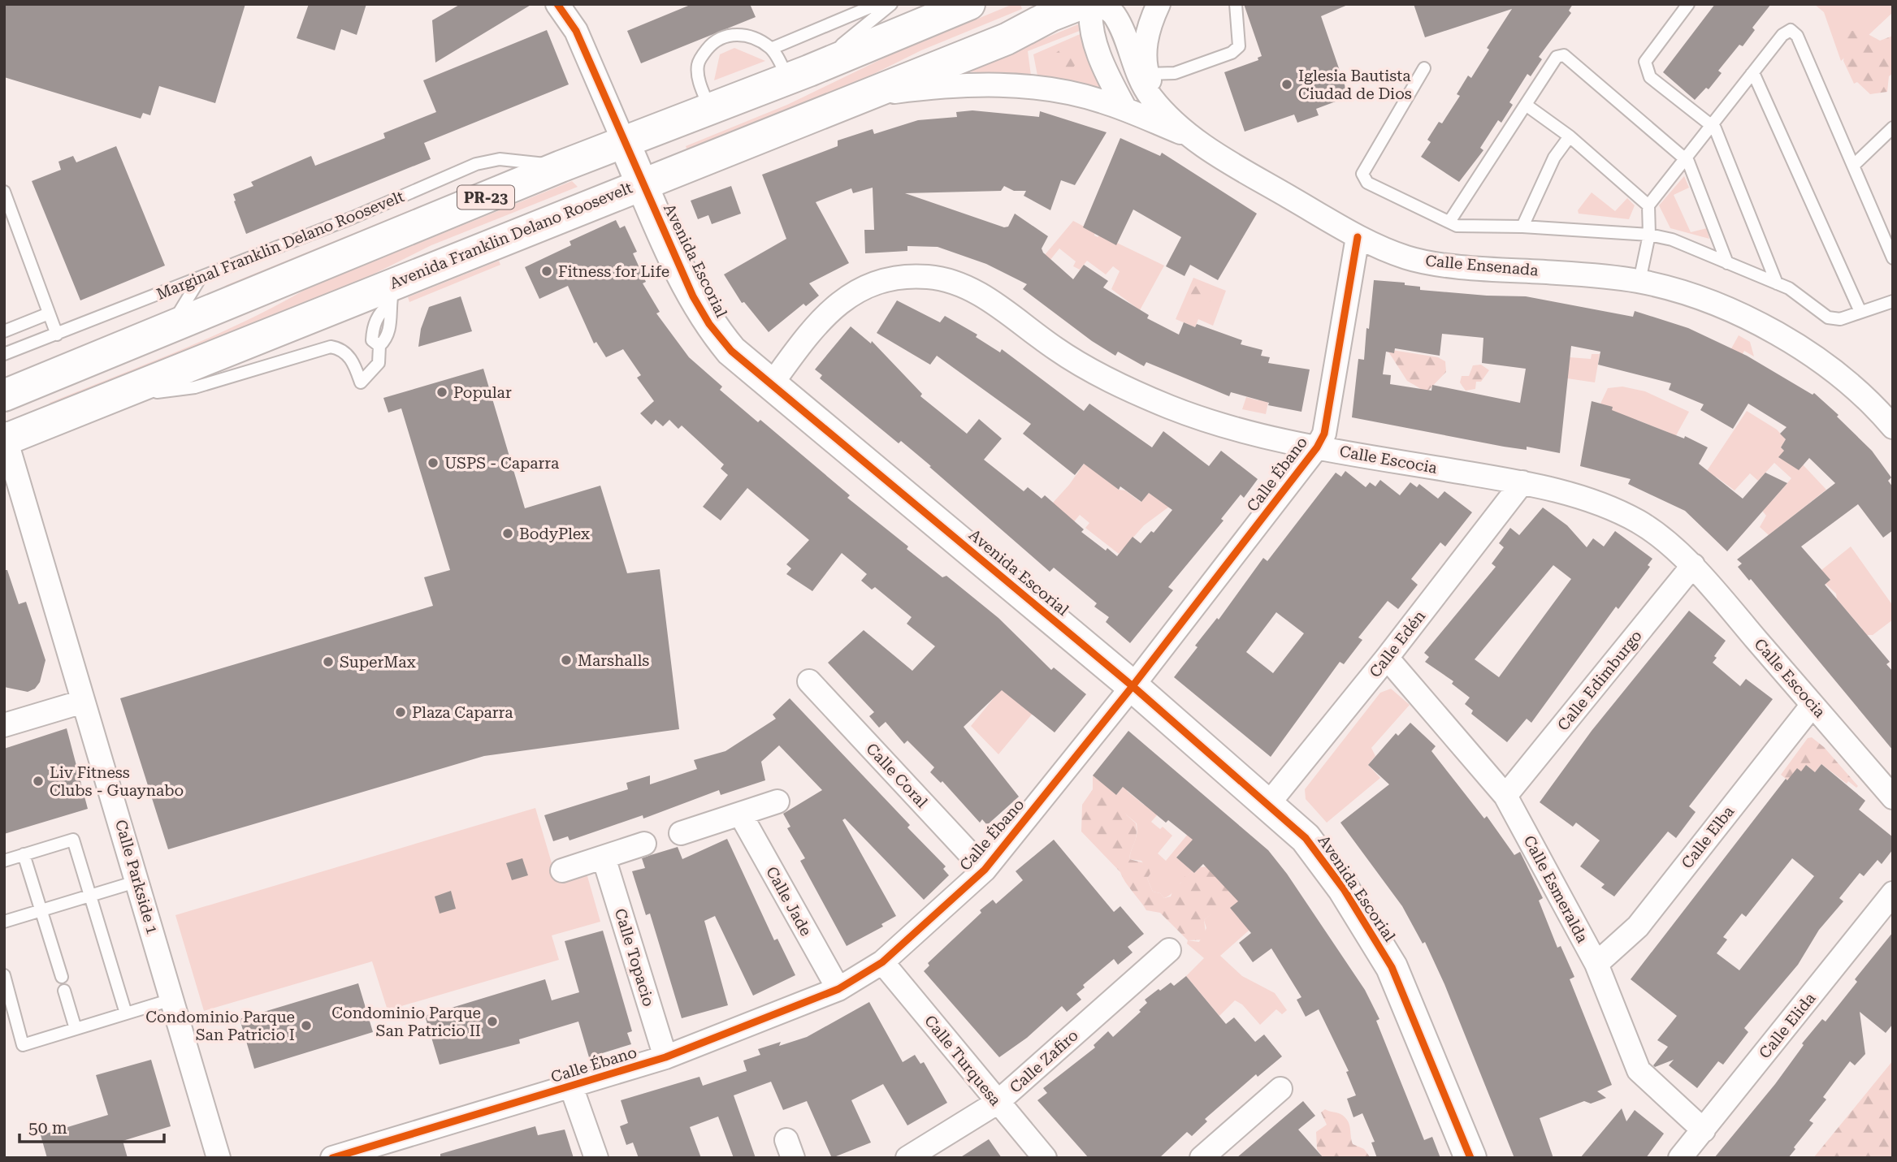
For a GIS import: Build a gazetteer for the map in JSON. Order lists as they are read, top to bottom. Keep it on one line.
{"streets":{"main road":["PR-23","Avenida Franklin Delano Roosevelt","Avenida Escorial"],"street":["Calle Ensenada","Calle Escocia","Calle Ébano","Calle Edén","Calle Edimburgo","Calle Coral","Calle Elba","Calle Parkside 1","Calle Esmeralda","Calle Jade","Calle Topacio","Calle Elida","Calle Turquesa","Calle Zafiro"],"lane":["Marginal Franklin Delano Roosevelt"]},"crossings":[["PR-23","Marginal Franklin Delano Roosevelt"],["PR-23","Avenida Escorial"],["Avenida Franklin Delano Roosevelt","Avenida Escorial"],["Avenida Franklin Delano Roosevelt","Calle Parkside 1"],["Avenida Escorial","Calle Escocia"],["Avenida Escorial","Calle Ébano"],["Avenida Escorial","Calle Edén"],["Calle Ensenada","Calle Ébano"],["Calle Escocia","Calle Ébano"],["Calle Escocia","Calle Edén"],["Calle Escocia","Calle Edimburgo"],["Calle Escocia","Calle Elba"],["Calle Ébano","Calle Coral"],["Calle Ébano","Calle Jade"],["Calle Ébano","Calle Topacio"],["Calle Ébano","Calle Turquesa"],["Calle Edén","Calle Esmeralda"],["Calle Edimburgo","Calle Esmeralda"],["Calle Elba","Calle Esmeralda"],["Calle Esmeralda","Calle Elida"],["Calle Turquesa","Calle Zafiro"]],"places":["Iglesia Bautista Ciudad de Dios","Fitness for Life","Popular","USPS - Caparra","BodyPlex","Marshalls","SuperMax","Plaza Caparra","Liv Fitness Clubs - Guaynabo","Condominio Parque San Patricio II","Condominio Parque San Patricio I"],"scale_bar":"50 m"}
